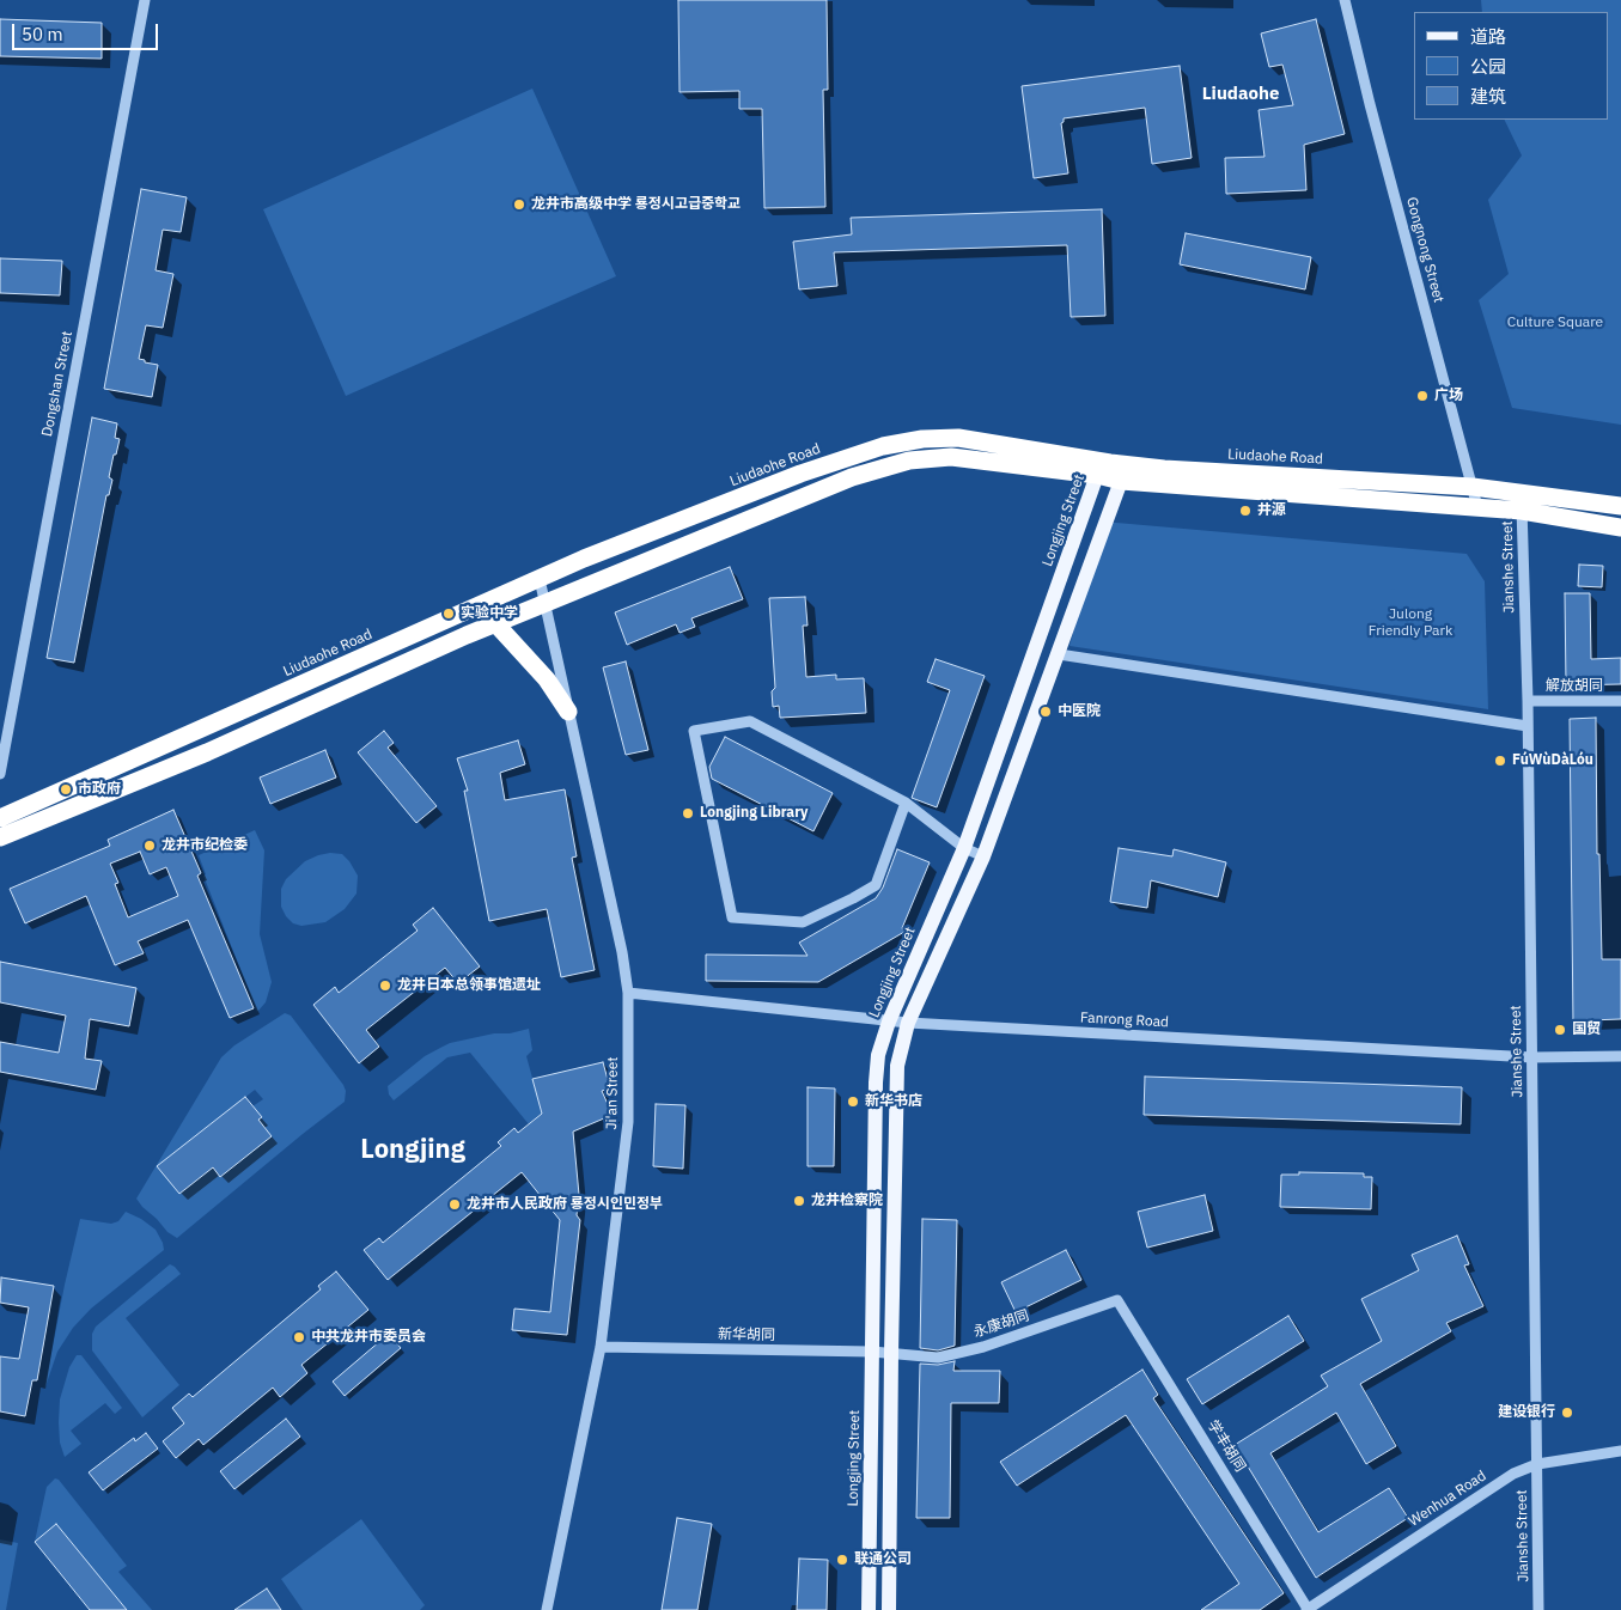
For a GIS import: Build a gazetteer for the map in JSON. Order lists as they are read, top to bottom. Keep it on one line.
{"streets":{"highway":["Liudaohe Road"],"main road":["Longjing Street"],"street":["Gongnong Street","Dongshan Street","Jianshe Street","解放胡同","Fanrong Road","Ji'an Street","永康胡同","新华胡同","学丰胡同","Wenhua Road"]},"crossings":[["Gongnong Street","Liudaohe Road"],["Liudaohe Road","Longjing Street"],["Liudaohe Road","Jianshe Street"],["Liudaohe Road","Ji'an Street"],["Longjing Street","Fanrong Road"],["Longjing Street","新华胡同"],["Jianshe Street","解放胡同"],["Jianshe Street","Fanrong Road"],["Jianshe Street","Wenhua Road"],["Fanrong Road","Ji'an Street"],["Ji'an Street","新华胡同"],["永康胡同","新华胡同"],["永康胡同","学丰胡同"],["学丰胡同","Wenhua Road"]],"districts":["Liudaohe","Longjing"],"parks":["Culture Square","Julong Friendly Park"],"places":["龙井市高级中学 룡정시고급중학교","广场","井源","实验中学","中医院","FúWùDàLóu","市政府","Longjing Library","龙井市纪检委","龙井日本总领事馆遗址","国贸","新华书店","龙井检察院","龙井市人民政府 룡정시인민정부","中共龙井市委员会","建设银行","联通公司"],"legend":["道路","公园","建筑"],"scale_bar":"50 m"}
